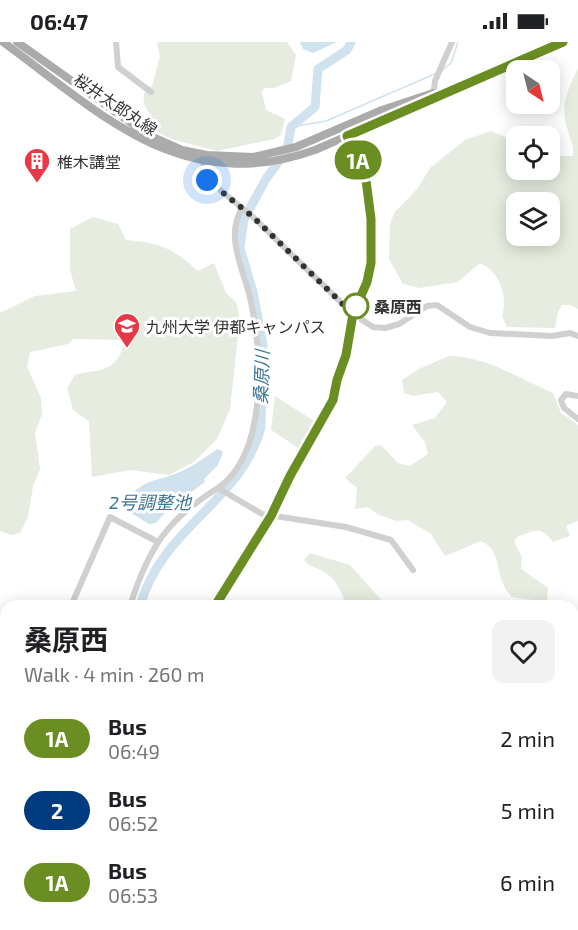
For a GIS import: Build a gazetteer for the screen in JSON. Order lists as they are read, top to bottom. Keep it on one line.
{"streets":{"main road":["桜井太郎丸線"]},"water":["桑原川","2号調整池"],"places":{"building":["椎木講堂"],"other":["桑原西"],"school or university":["九州大学 伊都キャンパス"]},"lines":["bus line 1A"],"north":"bottom right","page":{"status":"06:47","on_map":"1A","heading":["桑原西","Walk · 4 min · 260 m"],"list":[{"mark":"1A","name":"Bus","note":"06:49","value":"2 min"},{"mark":"2","name":"Bus","note":"06:52","value":"5 min"},{"mark":"1A","name":"Bus","note":"06:53","value":"6 min"}]}}
